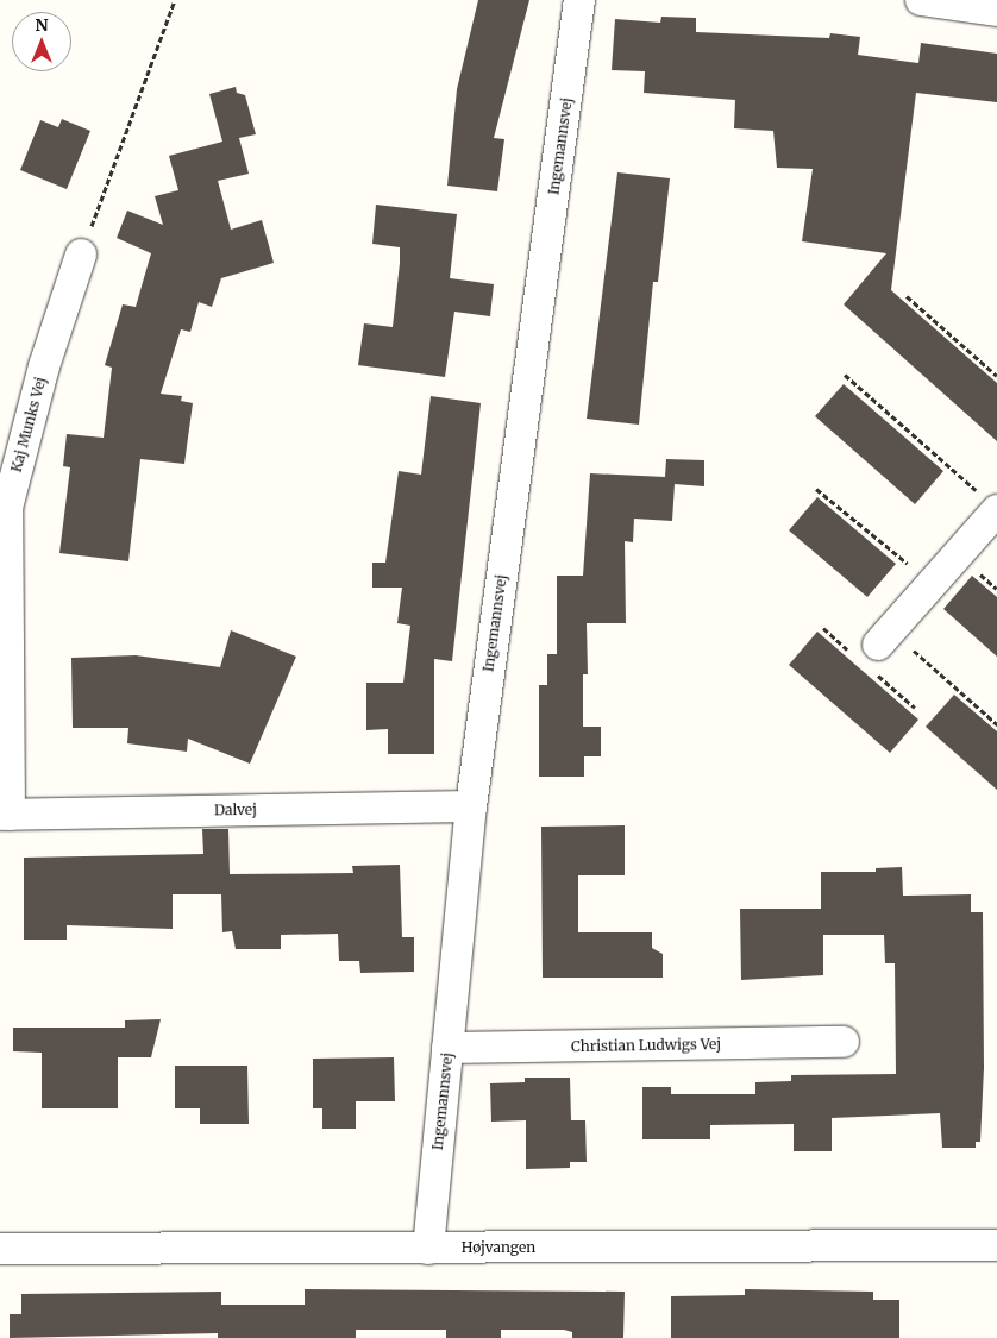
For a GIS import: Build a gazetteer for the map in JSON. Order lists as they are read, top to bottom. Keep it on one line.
{"streets":{"street":["Ingemannsvej","Kaj Munks Vej","Dalvej","Christian Ludwigs Vej","Højvangen"]},"crossings":[["Ingemannsvej","Dalvej"],["Ingemannsvej","Christian Ludwigs Vej"],["Ingemannsvej","Højvangen"],["Kaj Munks Vej","Dalvej"]],"north":"top"}
